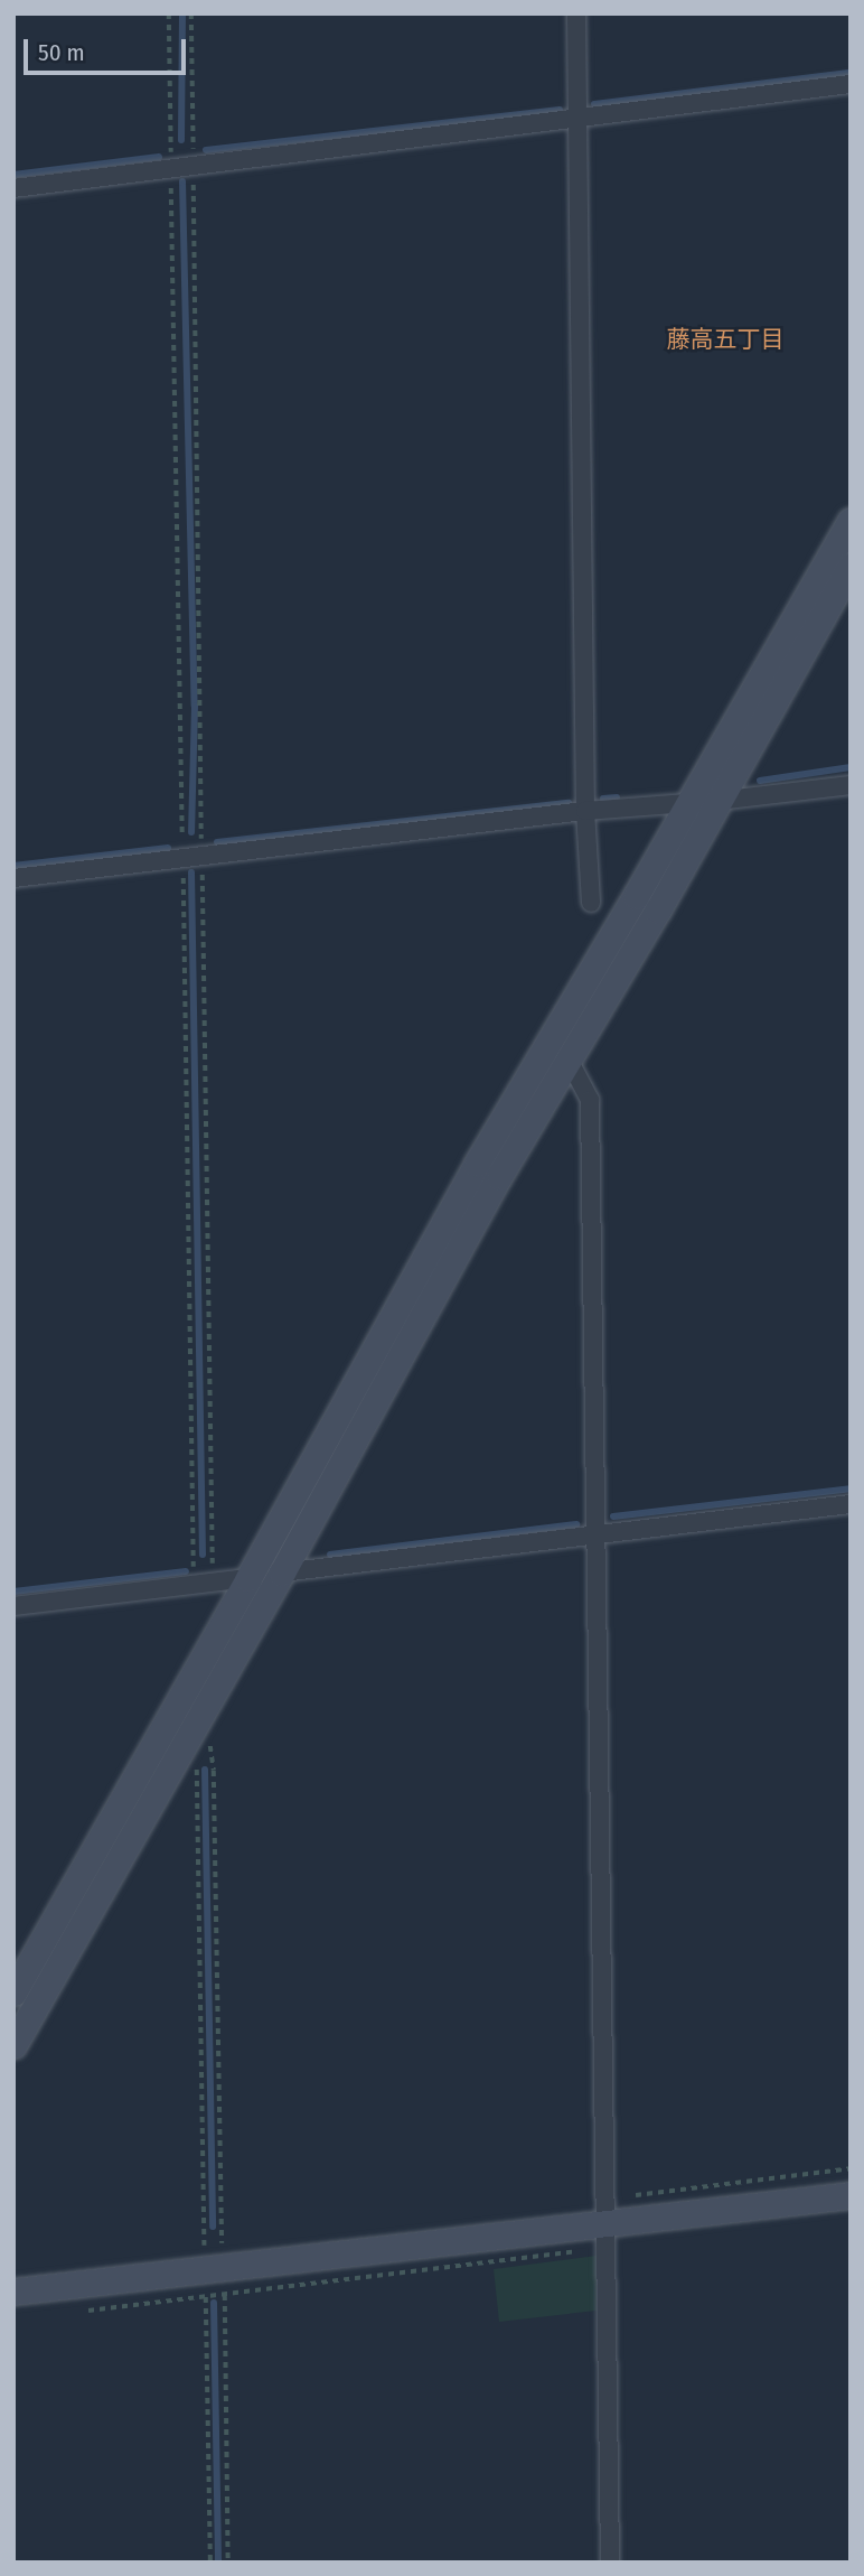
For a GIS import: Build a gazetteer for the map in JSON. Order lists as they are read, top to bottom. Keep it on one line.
{"districts":["藤高五丁目"],"scale_bar":"50 m"}
